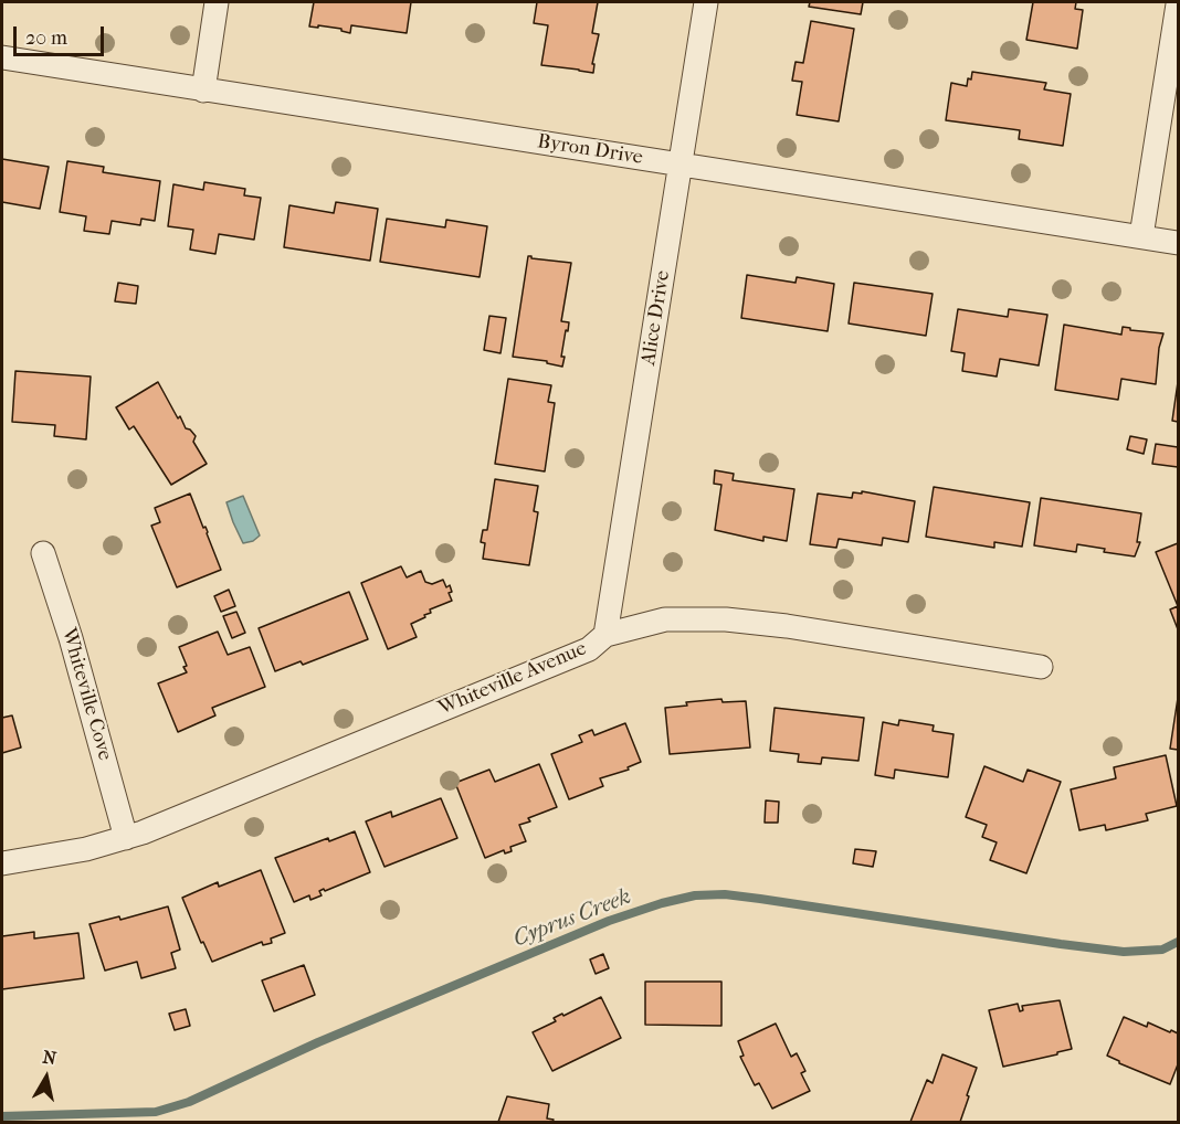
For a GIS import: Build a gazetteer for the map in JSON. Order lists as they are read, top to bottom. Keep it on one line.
{"streets":{"street":["Byron Drive","Alice Drive","Whiteville Avenue","Whiteville Cove"]},"crossings":[["Byron Drive","Alice Drive"],["Alice Drive","Whiteville Avenue"],["Whiteville Avenue","Whiteville Cove"]],"water":["Cyprus Creek"],"scale_bar":"20 m","north":"top"}
